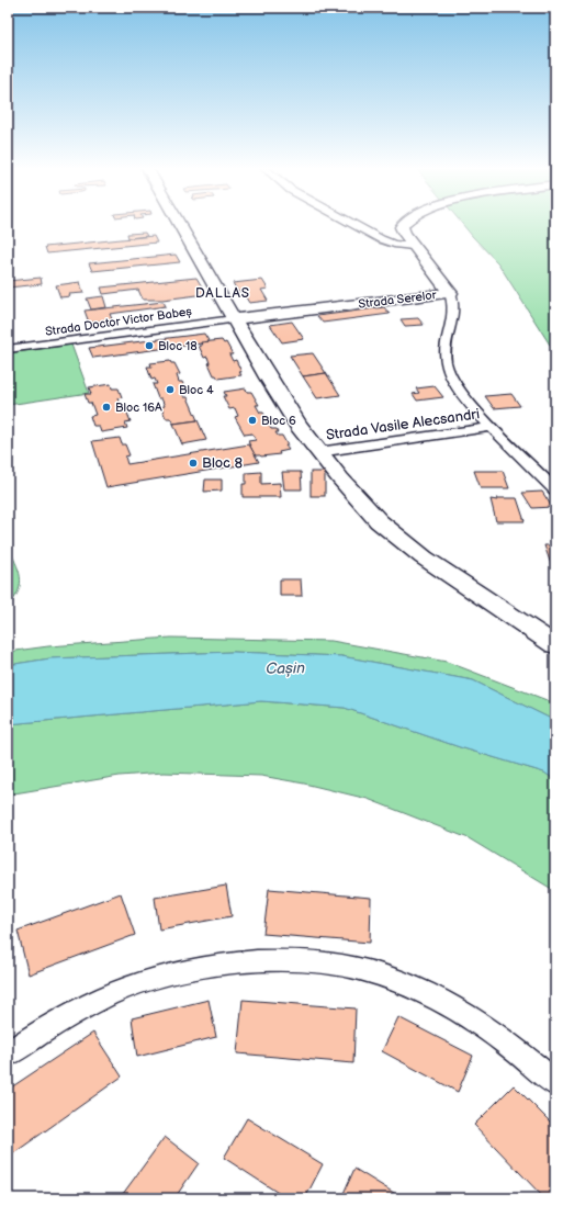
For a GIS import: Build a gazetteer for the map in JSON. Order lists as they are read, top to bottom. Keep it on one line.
{"streets":{"main road":["Strada Serelor"],"street":["Strada Doctor Victor Babeș","Strada Vasile Alecsandri"]},"crossings":[["Strada Serelor","Strada Doctor Victor Babeș"],["Strada Serelor","Strada Vasile Alecsandri"]],"districts":["DALLAS"],"water":["Cașin"],"places":["Bloc 18","Bloc 4","Bloc 16A","Bloc 6","Bloc 8"]}
